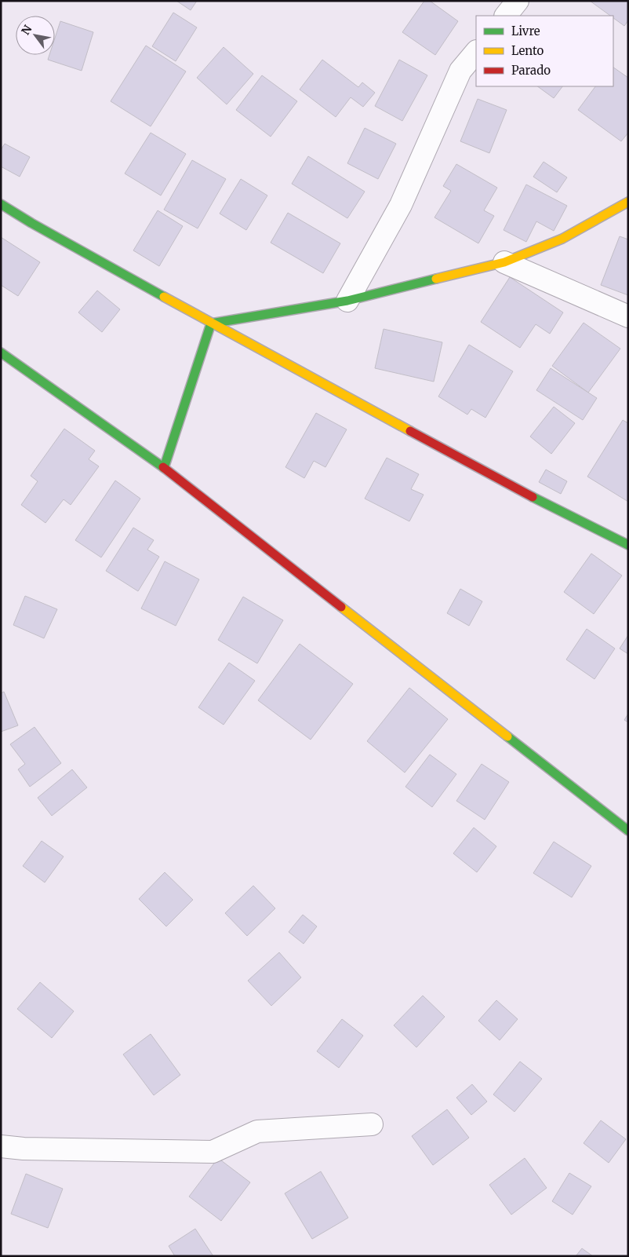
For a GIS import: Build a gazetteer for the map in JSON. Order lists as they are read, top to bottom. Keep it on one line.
{"legend":["Livre","Lento","Parado"],"north":"top left"}
